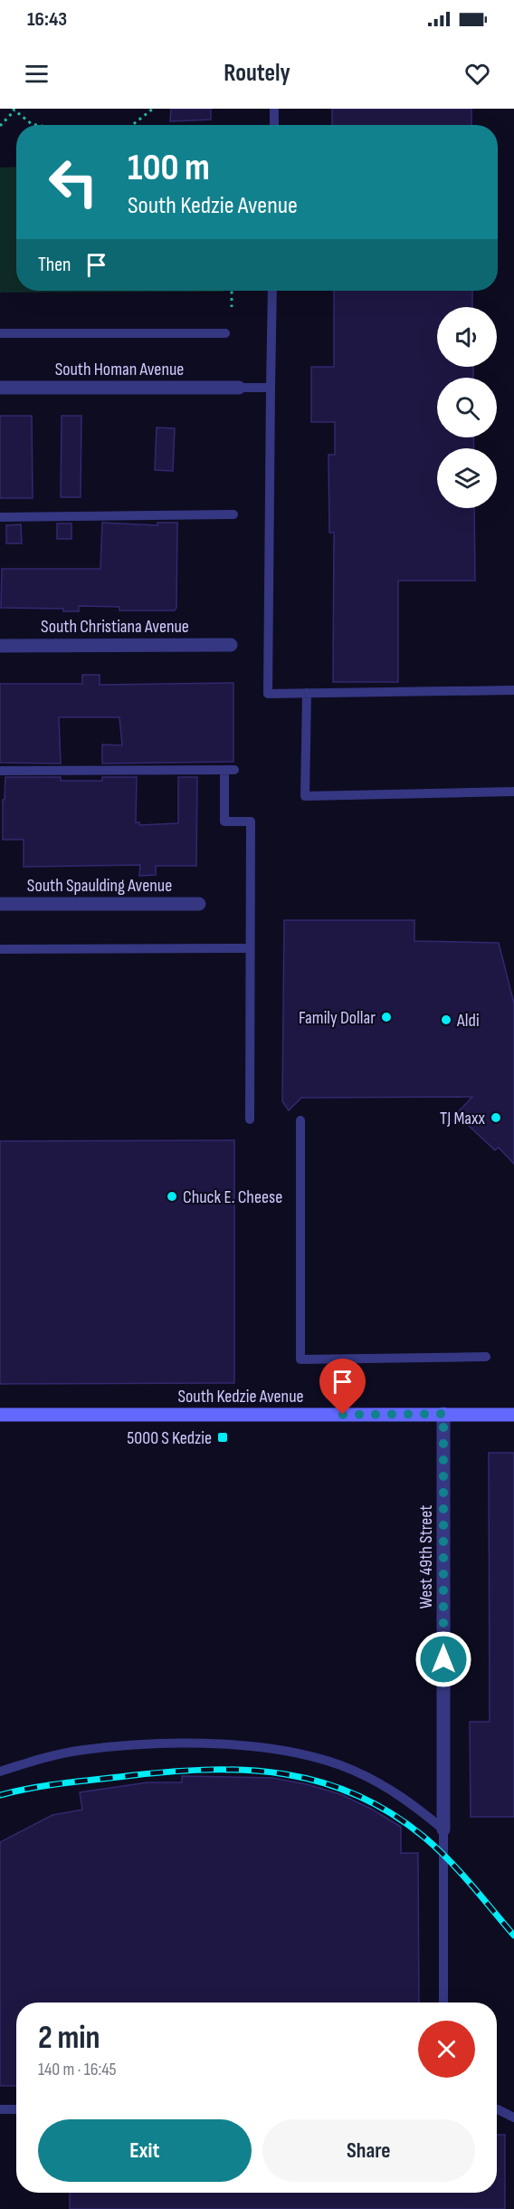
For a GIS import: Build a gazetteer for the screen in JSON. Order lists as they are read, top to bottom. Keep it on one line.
{"streets":{"main road":["South Kedzie Avenue"],"street":["South Homan Avenue","South Christiana Avenue","South Spaulding Avenue","West 49th Street"]},"crossings":[["South Kedzie Avenue","West 49th Street"]],"places":{"other":["Family Dollar","Aldi","TJ Maxx","Chuck E. Cheese"],"transit":["5000 S Kedzie"]},"page":{"status":"16:43","header":"Routely","turn":["100 m","South Kedzie Avenue"],"then":"Then","heading":["2 min","140 m · 16:45"],"buttons":["Exit","Share"]}}
